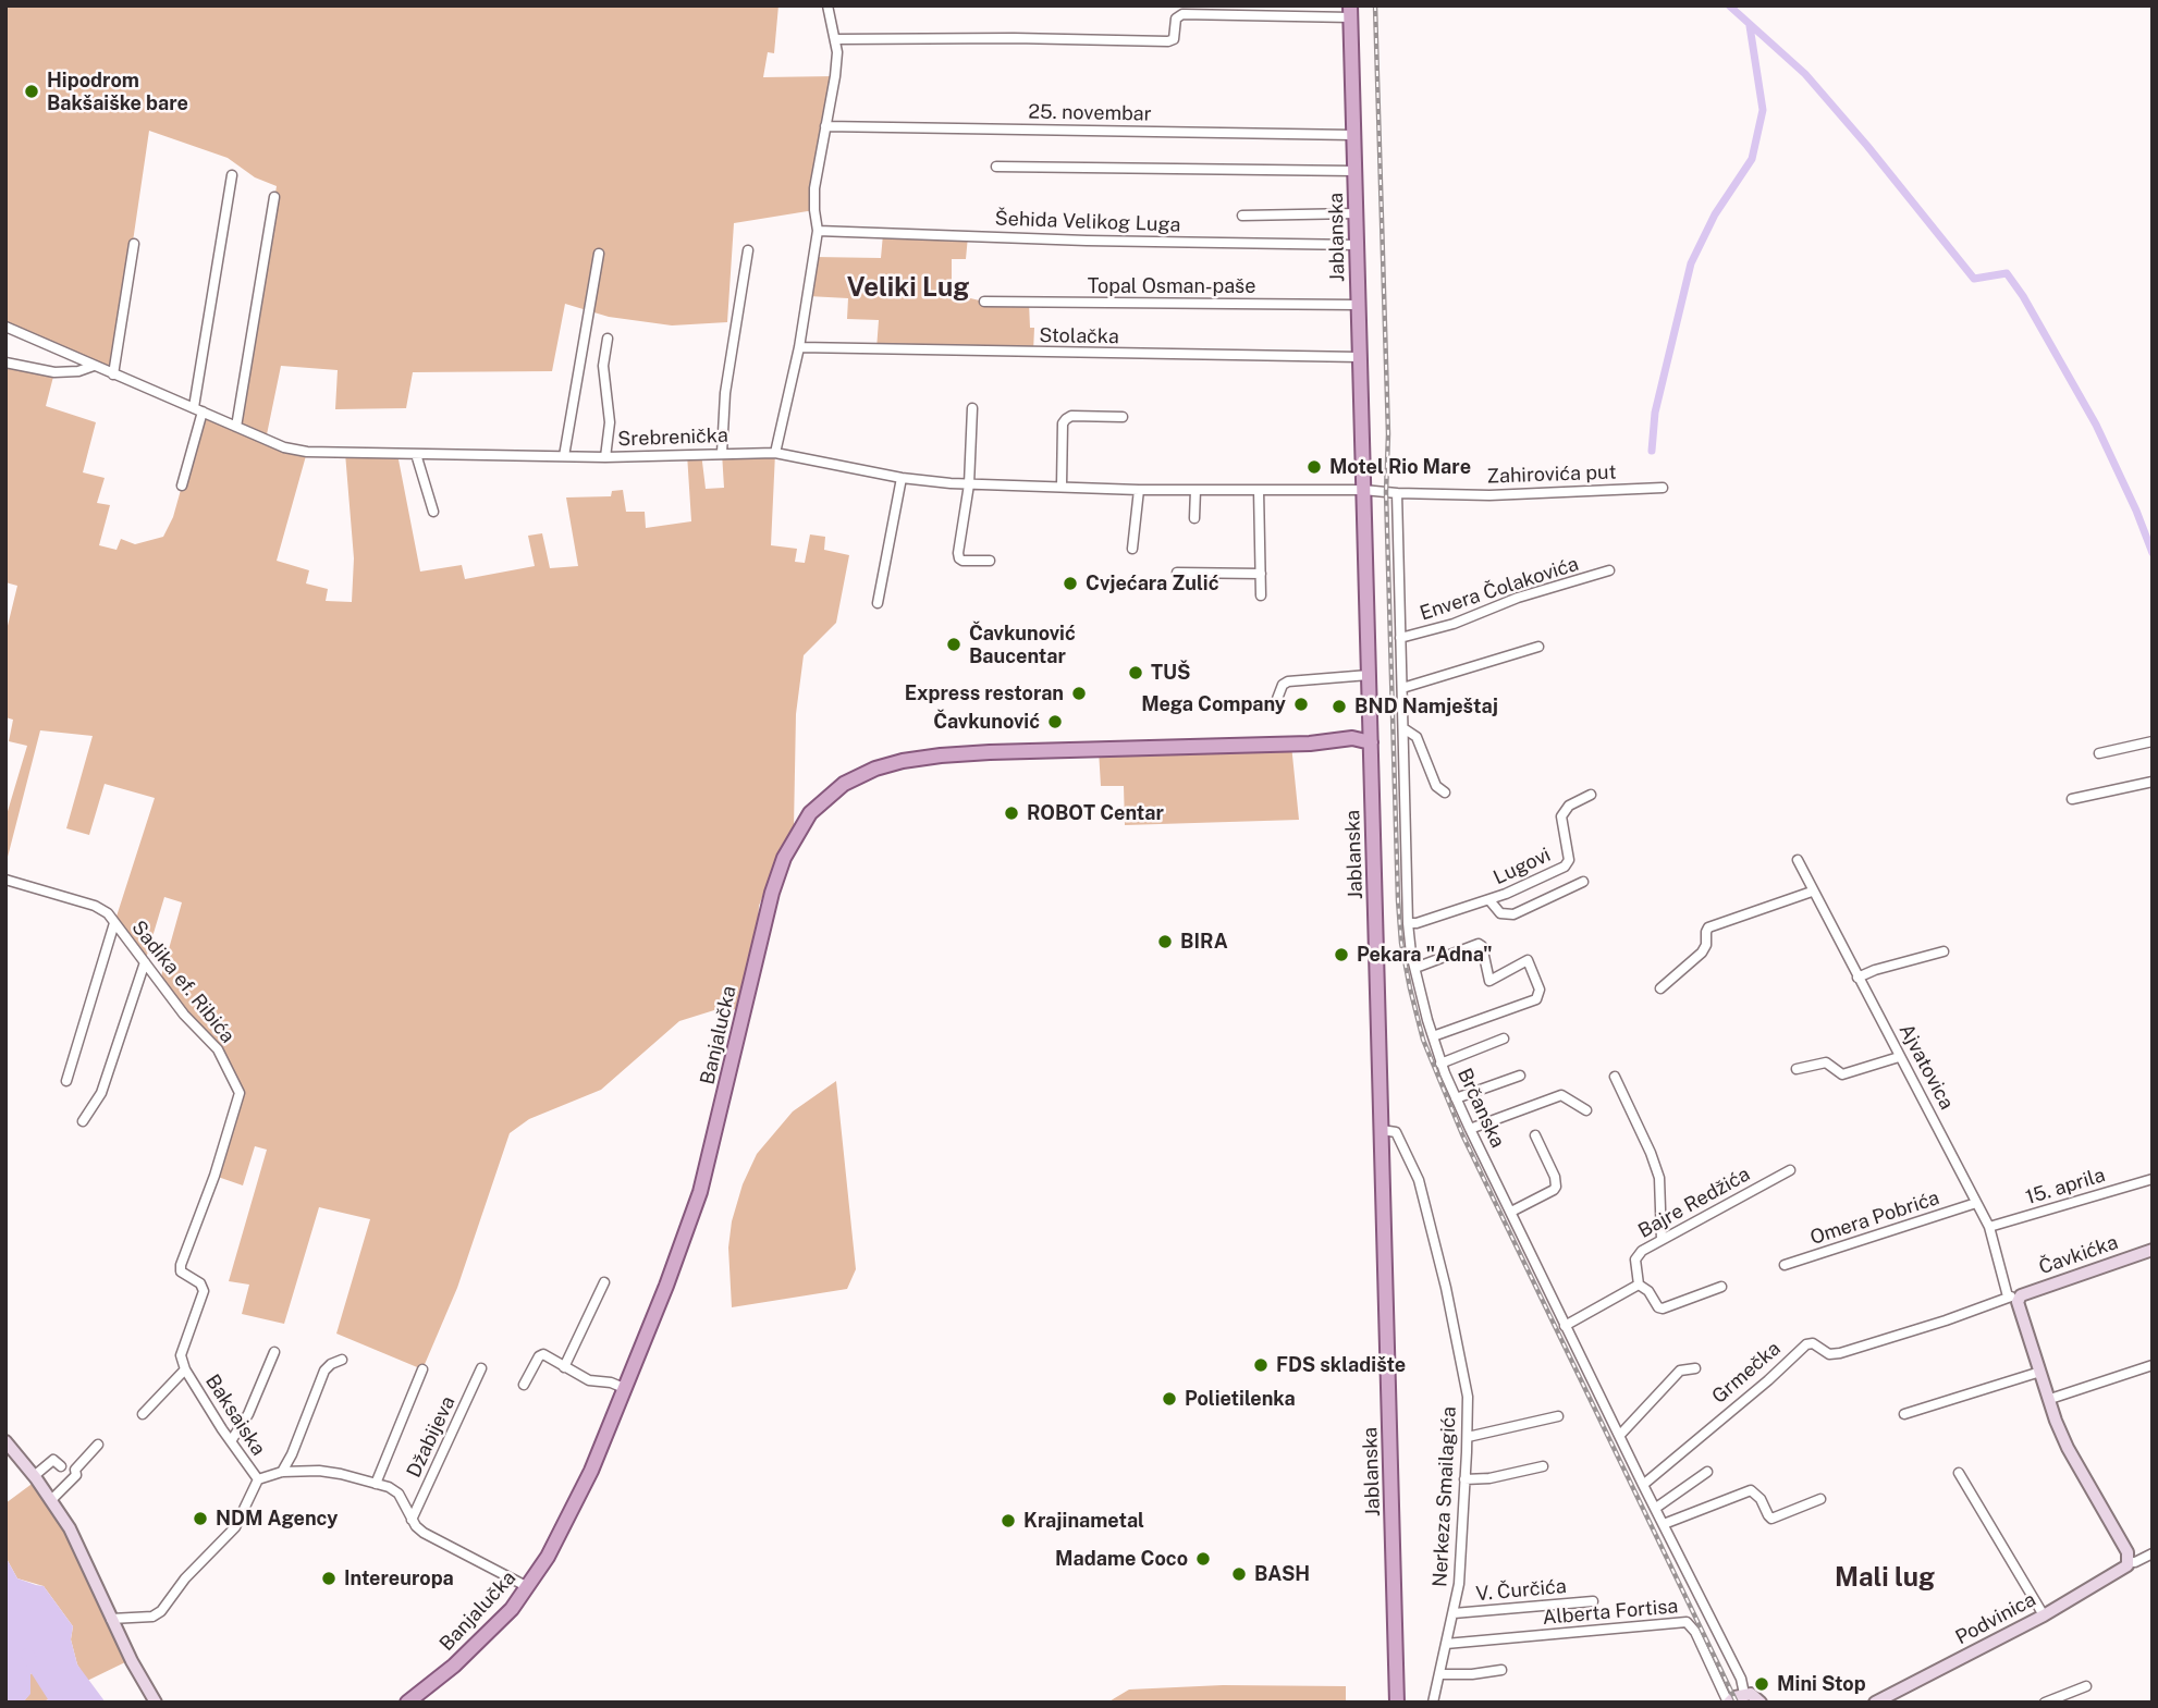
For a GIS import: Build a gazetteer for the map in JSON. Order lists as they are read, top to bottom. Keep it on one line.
{"streets":{"main road":["Jablanska","Banjalučka"],"street":["25. novembar","Šehida Velikog Luga","Topal Osman-paše","Stolačka","Srebrenička","Zahirovića put","Envera Čolakovića","Lugovi","Sadika ef. Ribića","Ajvatovica","Brčanska","15. aprila","Bajre Redžića","Omera Pobrića","Čavkićka","Grmečka","Baksaiska","Džabijeva","Nerkeza Smailagića","V. Čurčića","Alberta Fortisa","Podvinica"]},"crossings":[["25. novembar","Jablanska"],["Šehida Velikog Luga","Jablanska"],["Jablanska","Topal Osman-paše"],["Jablanska","Stolačka"],["Jablanska","Srebrenička"],["Jablanska","Nerkeza Smailagića"],["Srebrenička","Zahirovića put"],["Srebrenička","Brčanska"],["Zahirovića put","Brčanska"],["Envera Čolakovića","Brčanska"],["Lugovi","Brčanska"],["Sadika ef. Ribića","Baksaiska"],["Ajvatovica","15. aprila"],["Ajvatovica","Omera Pobrića"],["Ajvatovica","Čavkićka"],["Ajvatovica","Grmečka"],["Ajvatovica","Podvinica"],["Brčanska","Grmečka"],["Čavkićka","Grmečka"],["Nerkeza Smailagića","V. Čurčića"],["Nerkeza Smailagića","Alberta Fortisa"]],"districts":["Veliki Lug","Mali lug"],"places":["Hipodrom Bakšaiške bare","Motel Rio Mare","Cvjećara Zulić","Čavkunović Baucentar","TUŠ","Express restoran","Mega Company","BND Namještaj","Čavkunović","ROBOT Centar","BIRA","Pekara \"Adna\"","FDS skladište","Polietilenka","NDM Agency","Krajinametal","Madame Coco","BASH","Intereuropa","Mini Stop"]}
